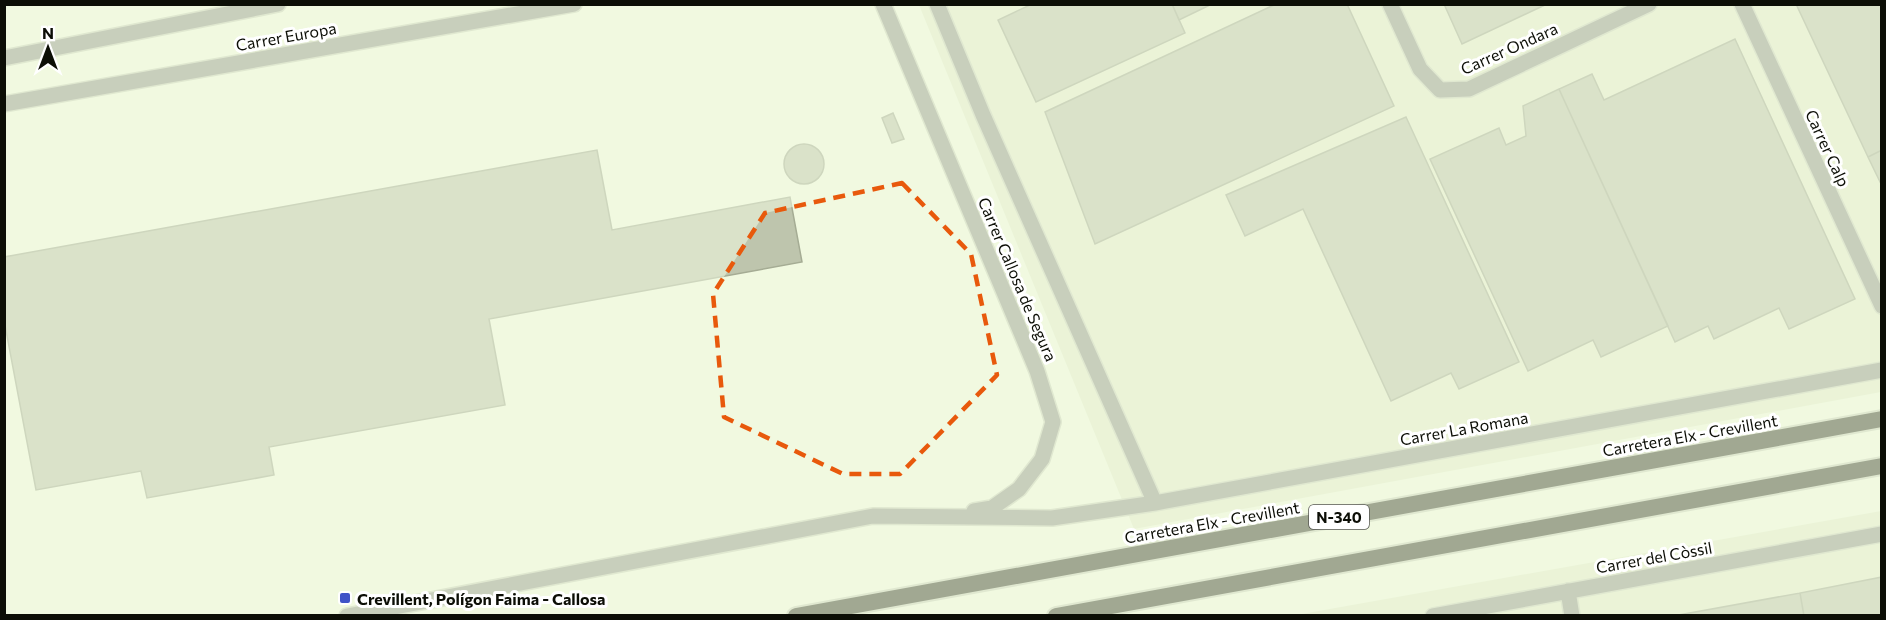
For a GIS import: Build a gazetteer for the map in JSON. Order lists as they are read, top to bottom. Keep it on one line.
{"streets":{"highway":["Carretera Elx - Crevillent","N-340"],"street":["Carrer Europa","Carrer Ondara","Carrer Calp","Carrer Callosa de Segura","Carrer La Romana","Carrer del Còssil"]},"crossings":[["Carrer Callosa de Segura","Carrer La Romana"]],"places":{"transit":["Crevillent, Polígon Faima - Callosa"]},"north":"top"}
